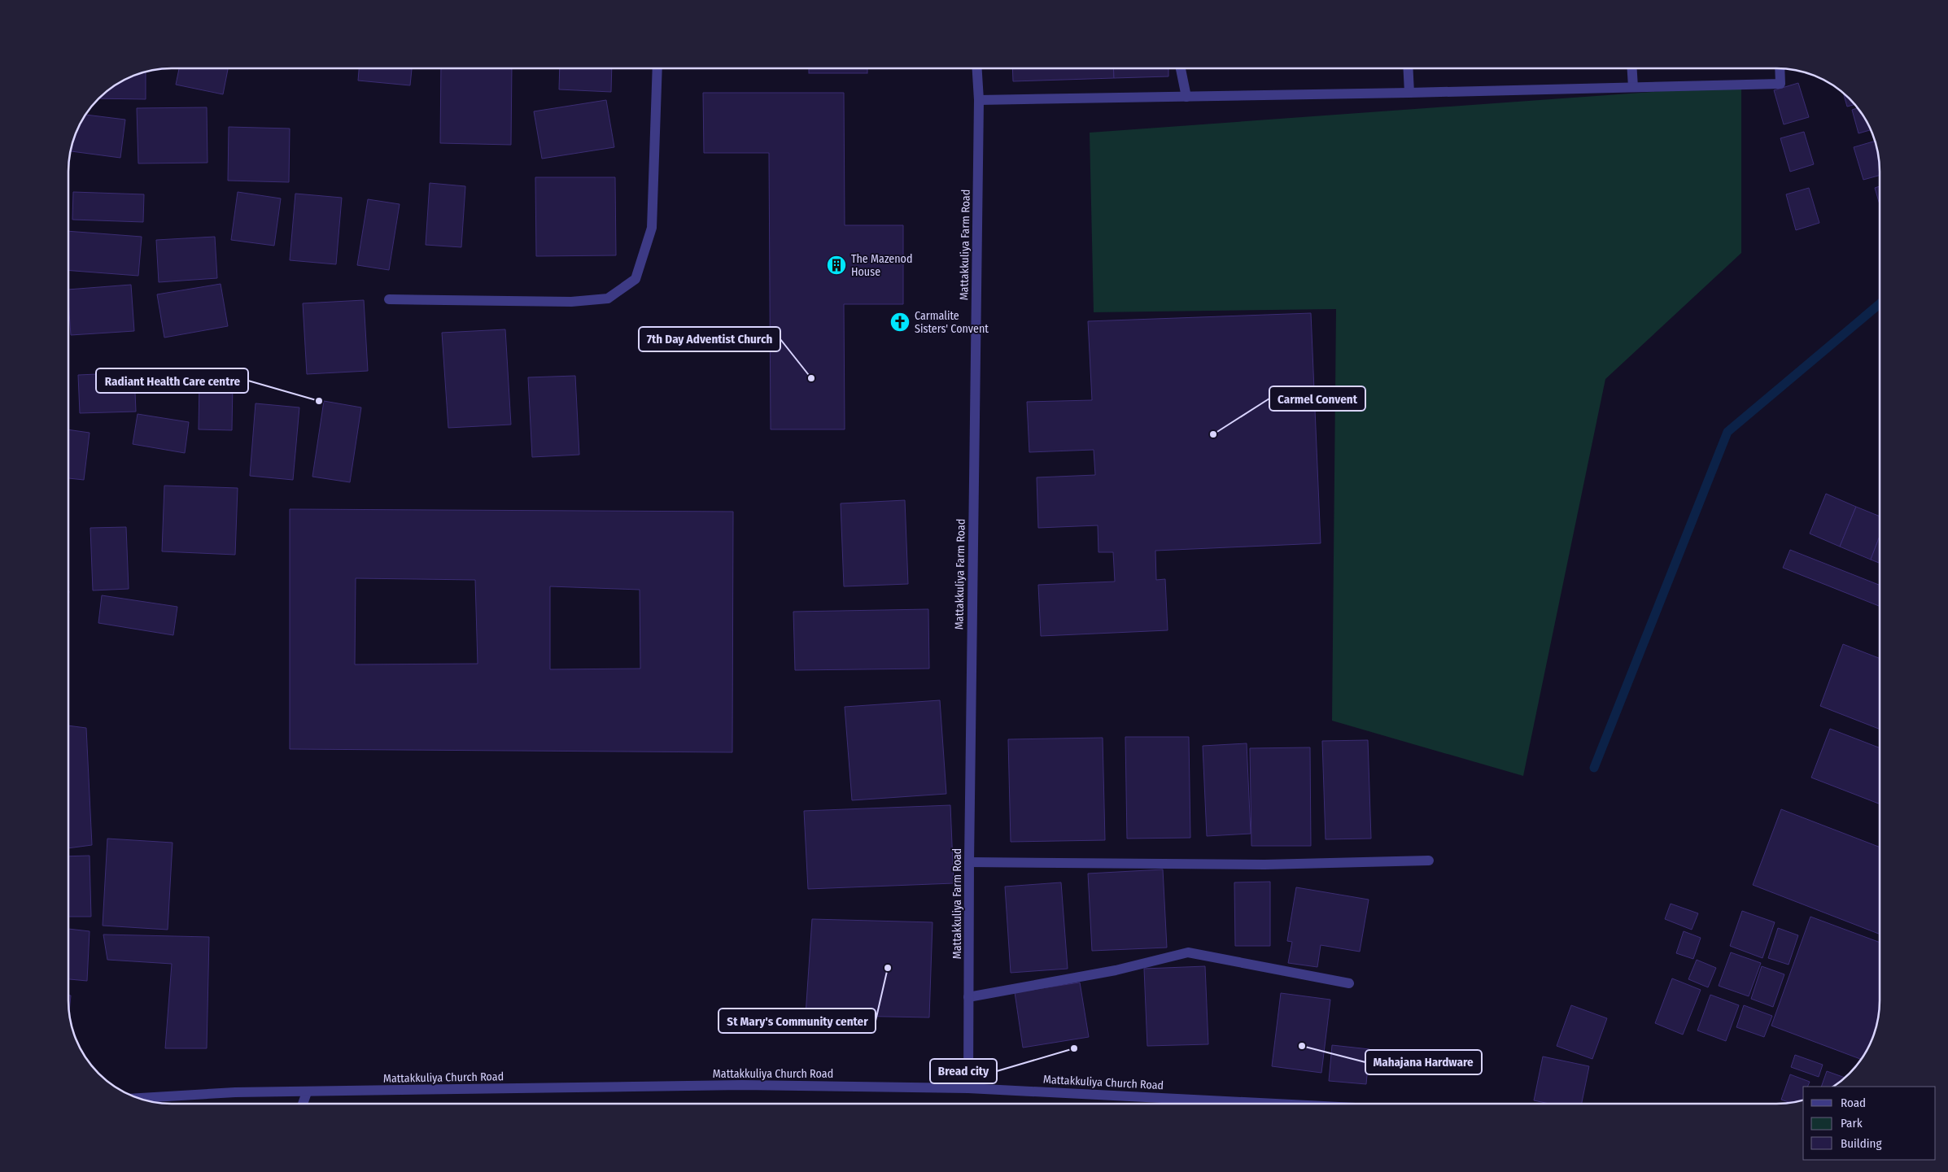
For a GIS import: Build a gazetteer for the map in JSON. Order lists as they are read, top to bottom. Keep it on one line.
{"streets":{"street":["Mattakkuliya Farm Road","Mattakkuliya Church Road"]},"crossings":[["Mattakkuliya Farm Road","Mattakkuliya Church Road"]],"places":{"building":["The Mazenod House"],"church":["Carmalite Sisters' Convent"],"other":["7th Day Adventist Church","Radiant Health Care centre","Carmel Convent","St Mary's Community center","Mahajana Hardware","Bread city"]},"legend":["Road","Park","Building"]}
